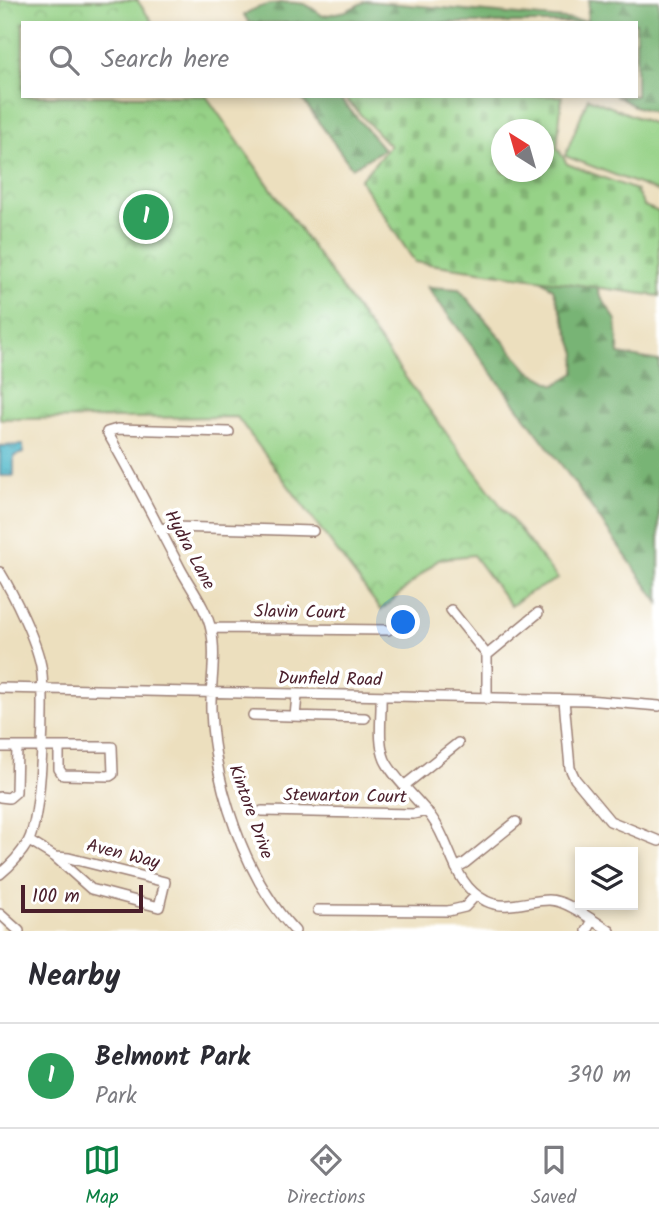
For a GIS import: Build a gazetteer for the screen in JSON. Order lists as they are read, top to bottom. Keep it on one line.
{"streets":{"street":["Hydra Lane","Slavin Court","Dunfield Road","Stewarton Court","Kintore Drive","Aven Way"]},"crossings":[["Hydra Lane","Slavin Court"],["Hydra Lane","Dunfield Road"],["Hydra Lane","Kintore Drive"],["Dunfield Road","Kintore Drive"]],"scale_bar":"100 m","north":"top left","page":{"search":"Search here","pins":"1","scale":"100 m","heading":"Nearby","list":[{"mark":"1","name":"Belmont Park","note":"Park","value":"390 m"}],"nav":["Map","Directions","Saved"]}}
